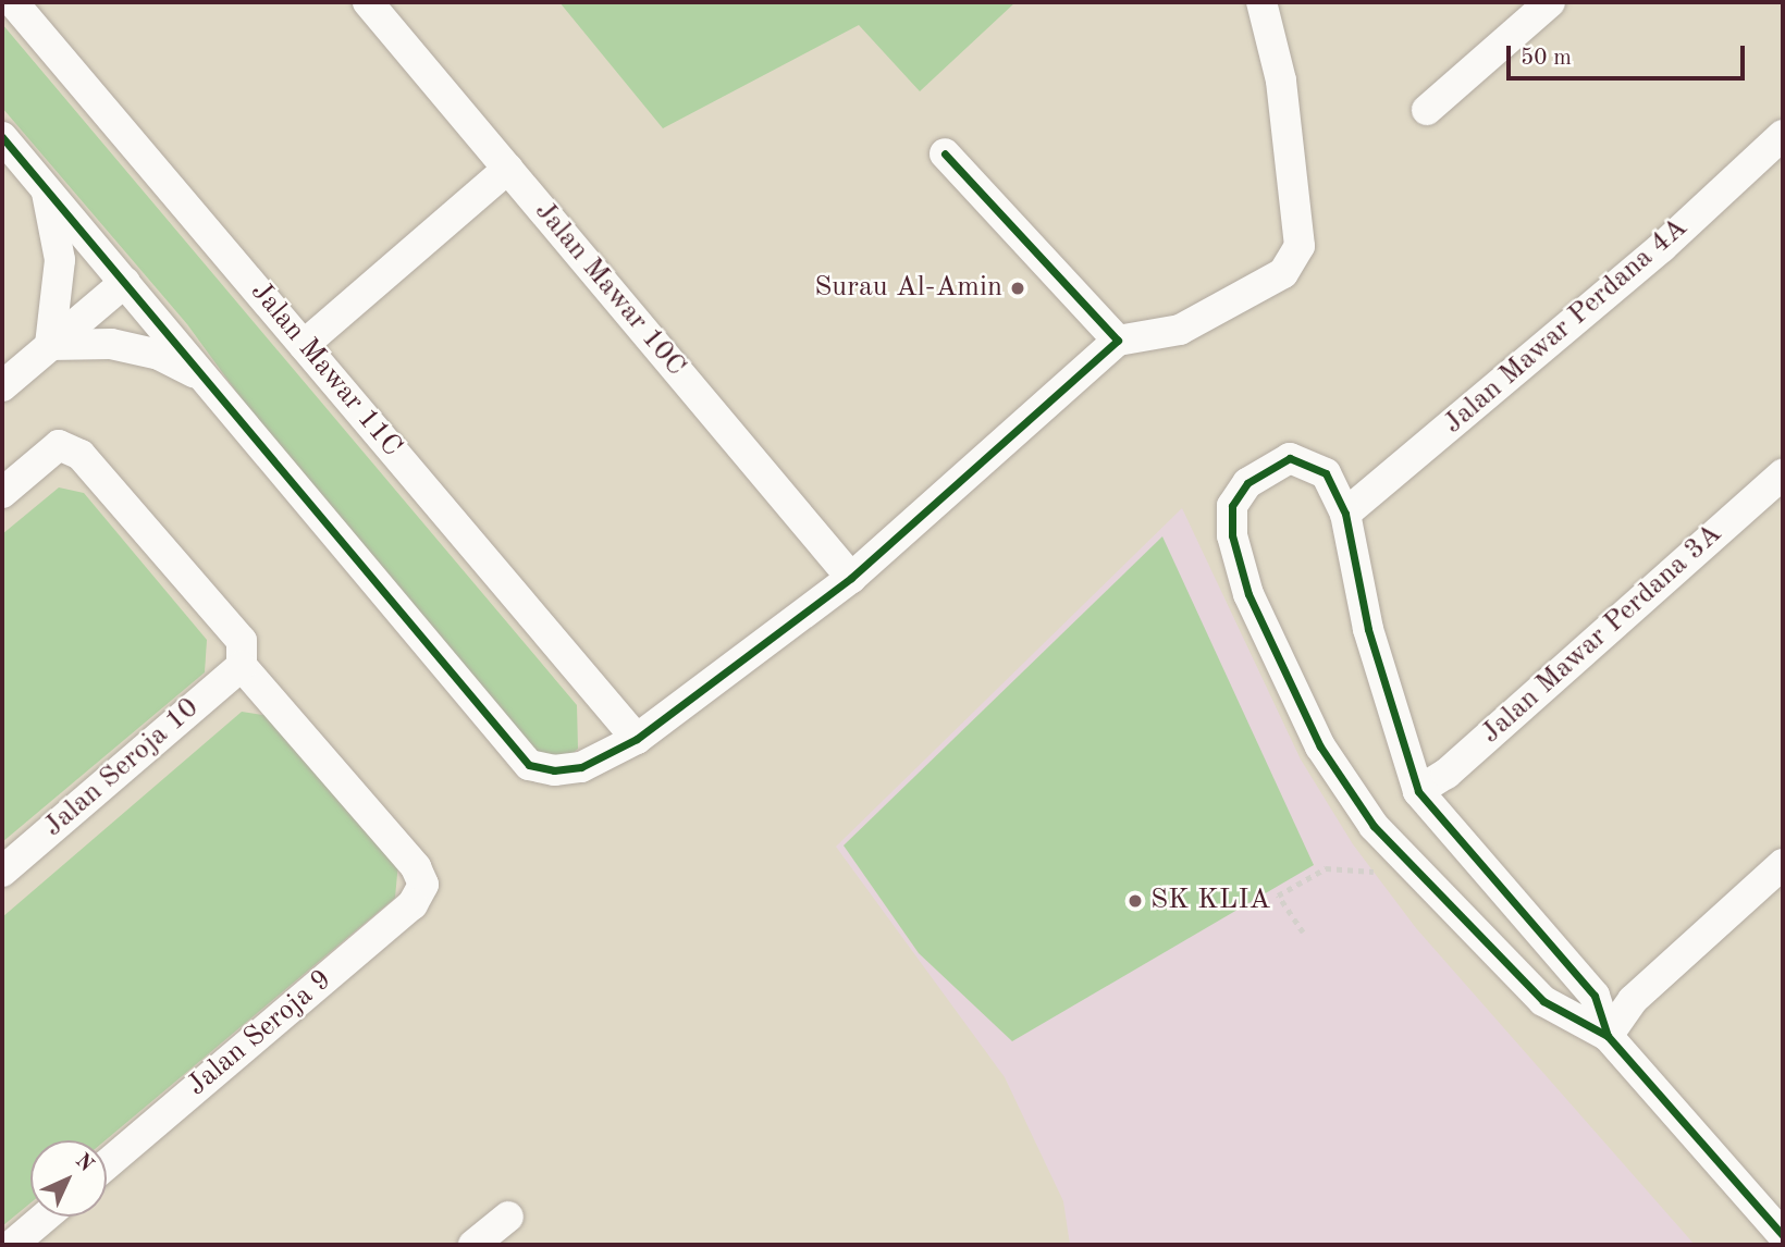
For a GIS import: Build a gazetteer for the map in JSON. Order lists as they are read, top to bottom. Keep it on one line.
{"streets":{"street":["Jalan Mawar 10C","Jalan Mawar Perdana 4A","Jalan Mawar 11C","Jalan Mawar Perdana 3A","Jalan Seroja 10","Jalan Seroja 9"]},"crossings":[["Jalan Seroja 10","Jalan Seroja 9"]],"places":["Surau Al-Amin","SK KLIA"],"scale_bar":"50 m","north":"top right"}
